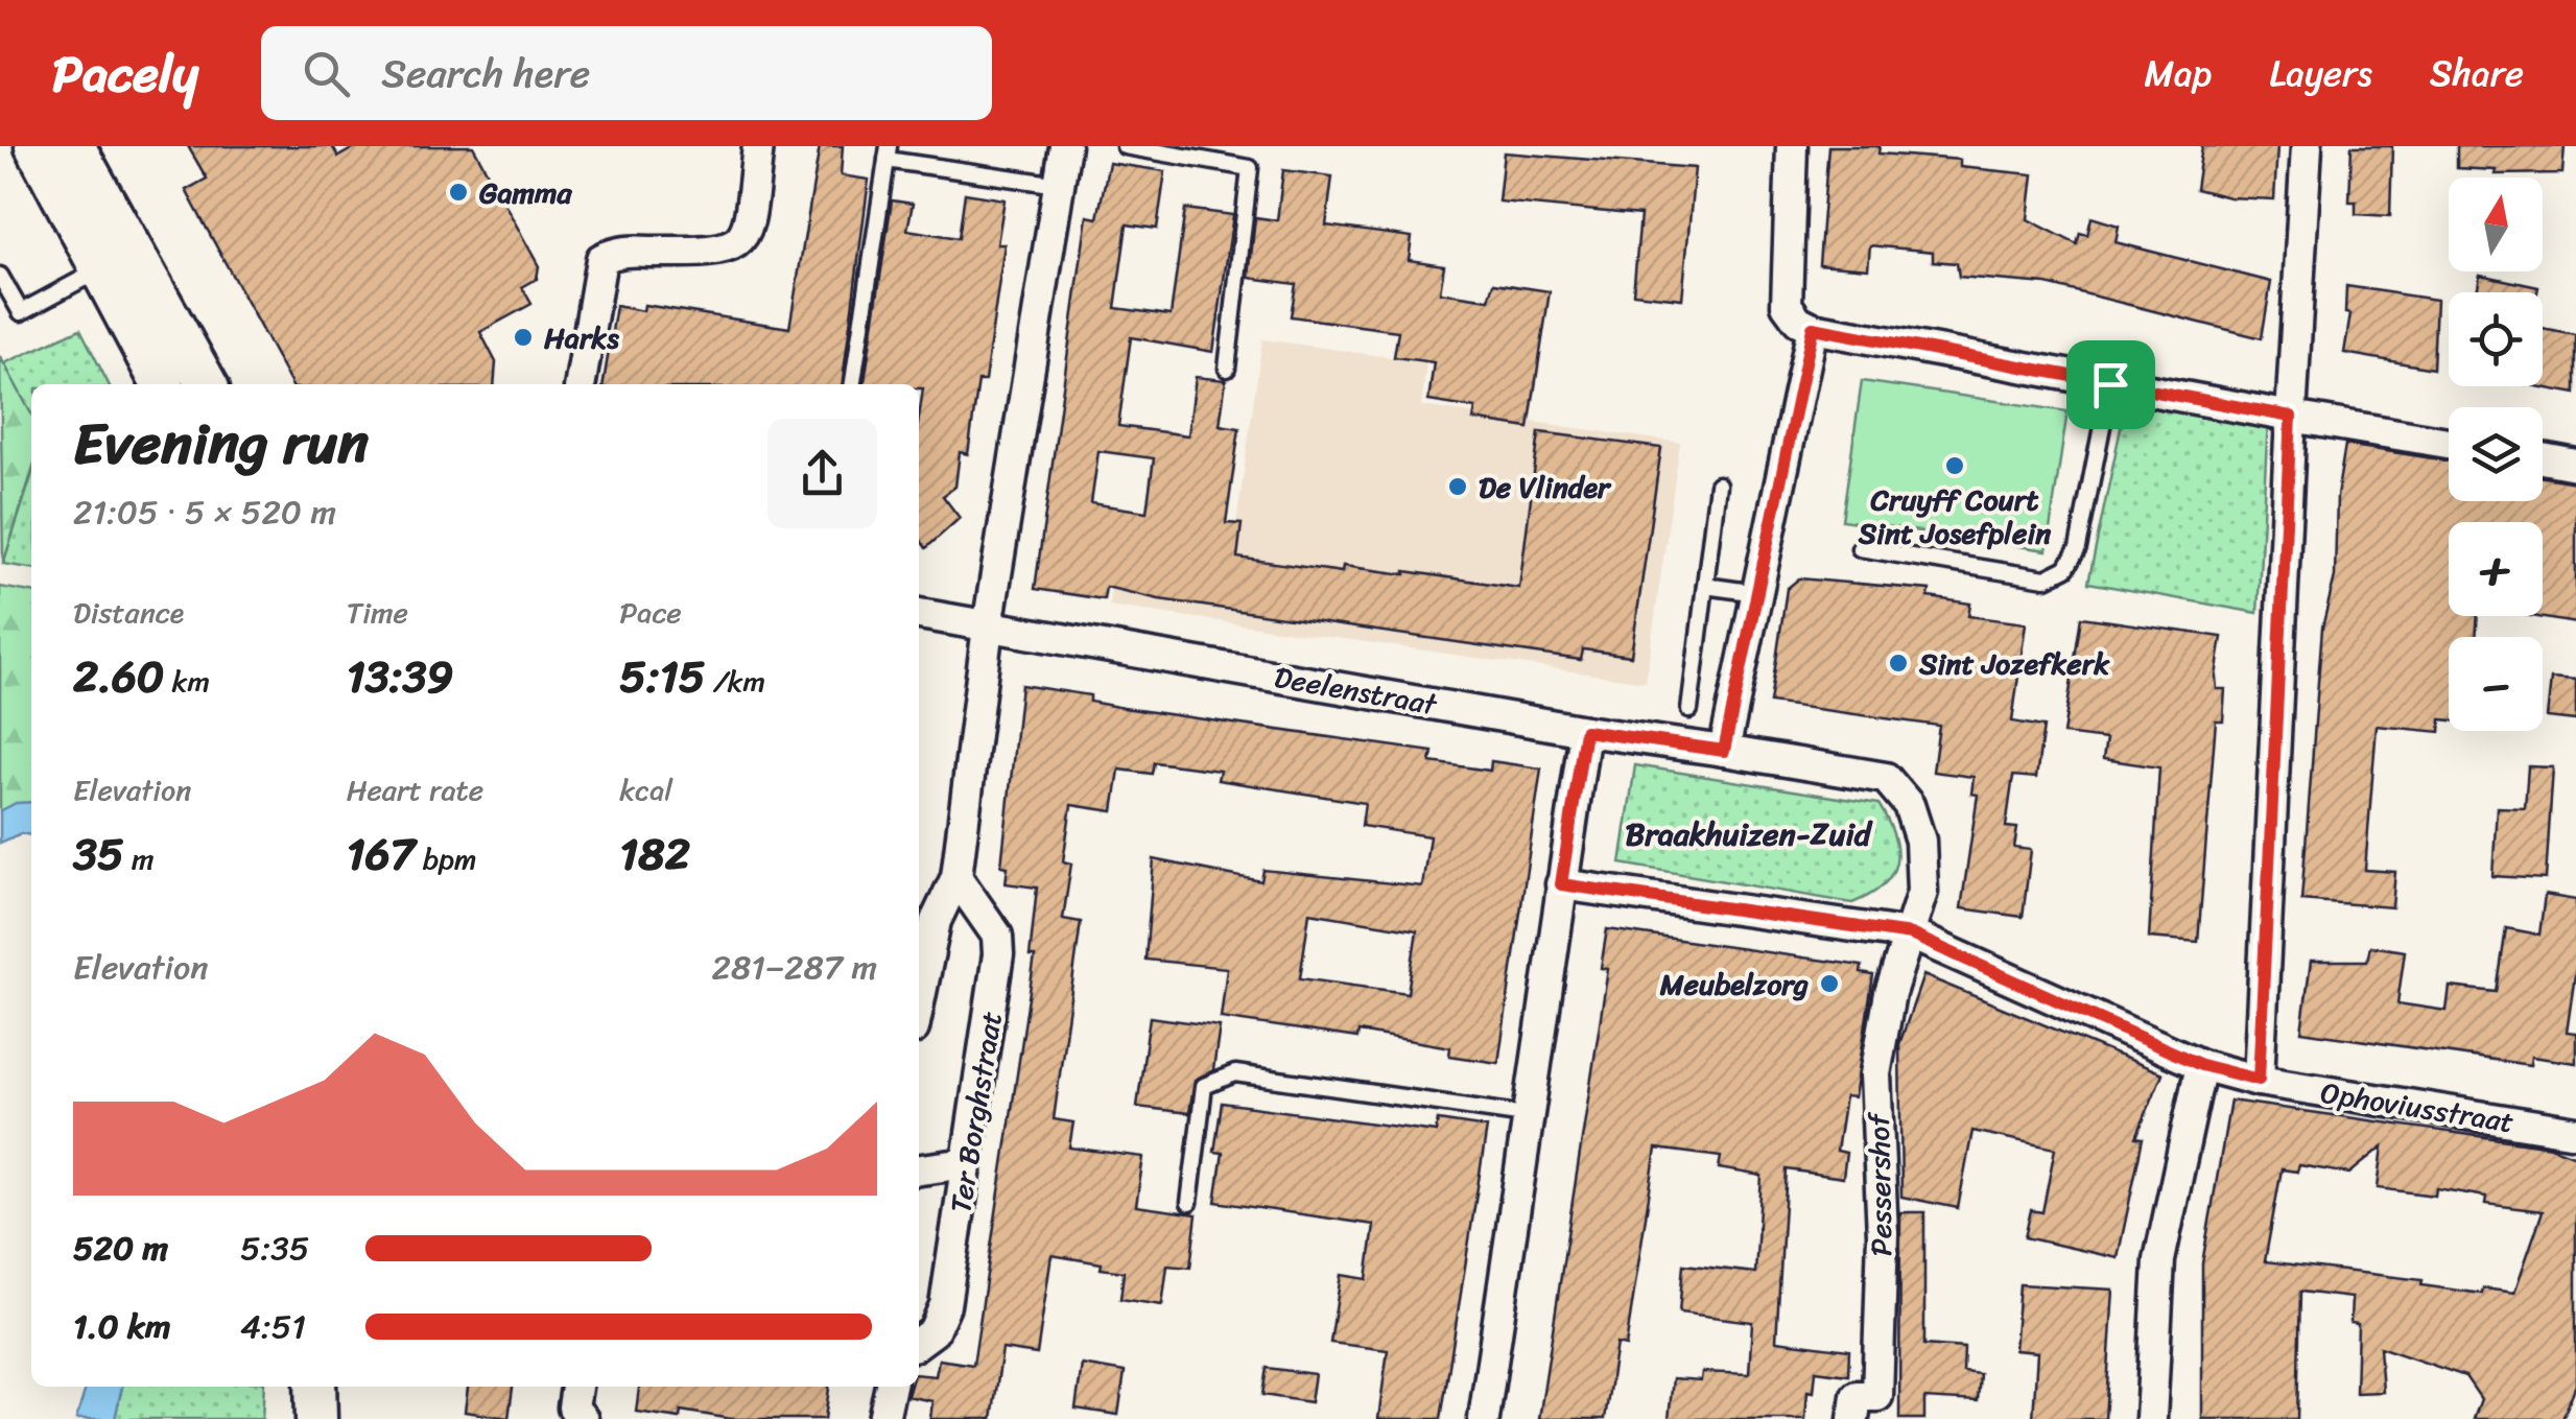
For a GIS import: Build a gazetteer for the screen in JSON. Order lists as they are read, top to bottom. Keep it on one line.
{"streets":{"street":["Deelenstraat","Ophoviusstraat","Ter Borghstraat","Pessershof"]},"crossings":[["Deelenstraat","Ophoviusstraat"],["Deelenstraat","Pessershof"],["Ophoviusstraat","Pessershof"]],"districts":["Braakhuizen-Zuid"],"places":["Gamma","Harks","Cruyff Court Sint Josefplein","De Vlinder","Sint Jozefkerk","Meubelzorg"],"north":"top","page":{"header":"Pacely","search":"Search here","nav":["Map","Layers","Share"],"map_buttons":["+","−"],"heading":["Evening run","21:05 · 5 × 520 m"],"stats":[["Distance","2.60 km"],["Time","13:39"],["Pace","5:15 /km"],["Elevation","35 m"],["Heart rate","167 bpm"],["kcal","182"]],"chart":["Elevation","281–287 m"],"list":[{"name":"520 m","note":"5:35"},{"name":"1.0 km","note":"4:51"}]}}
